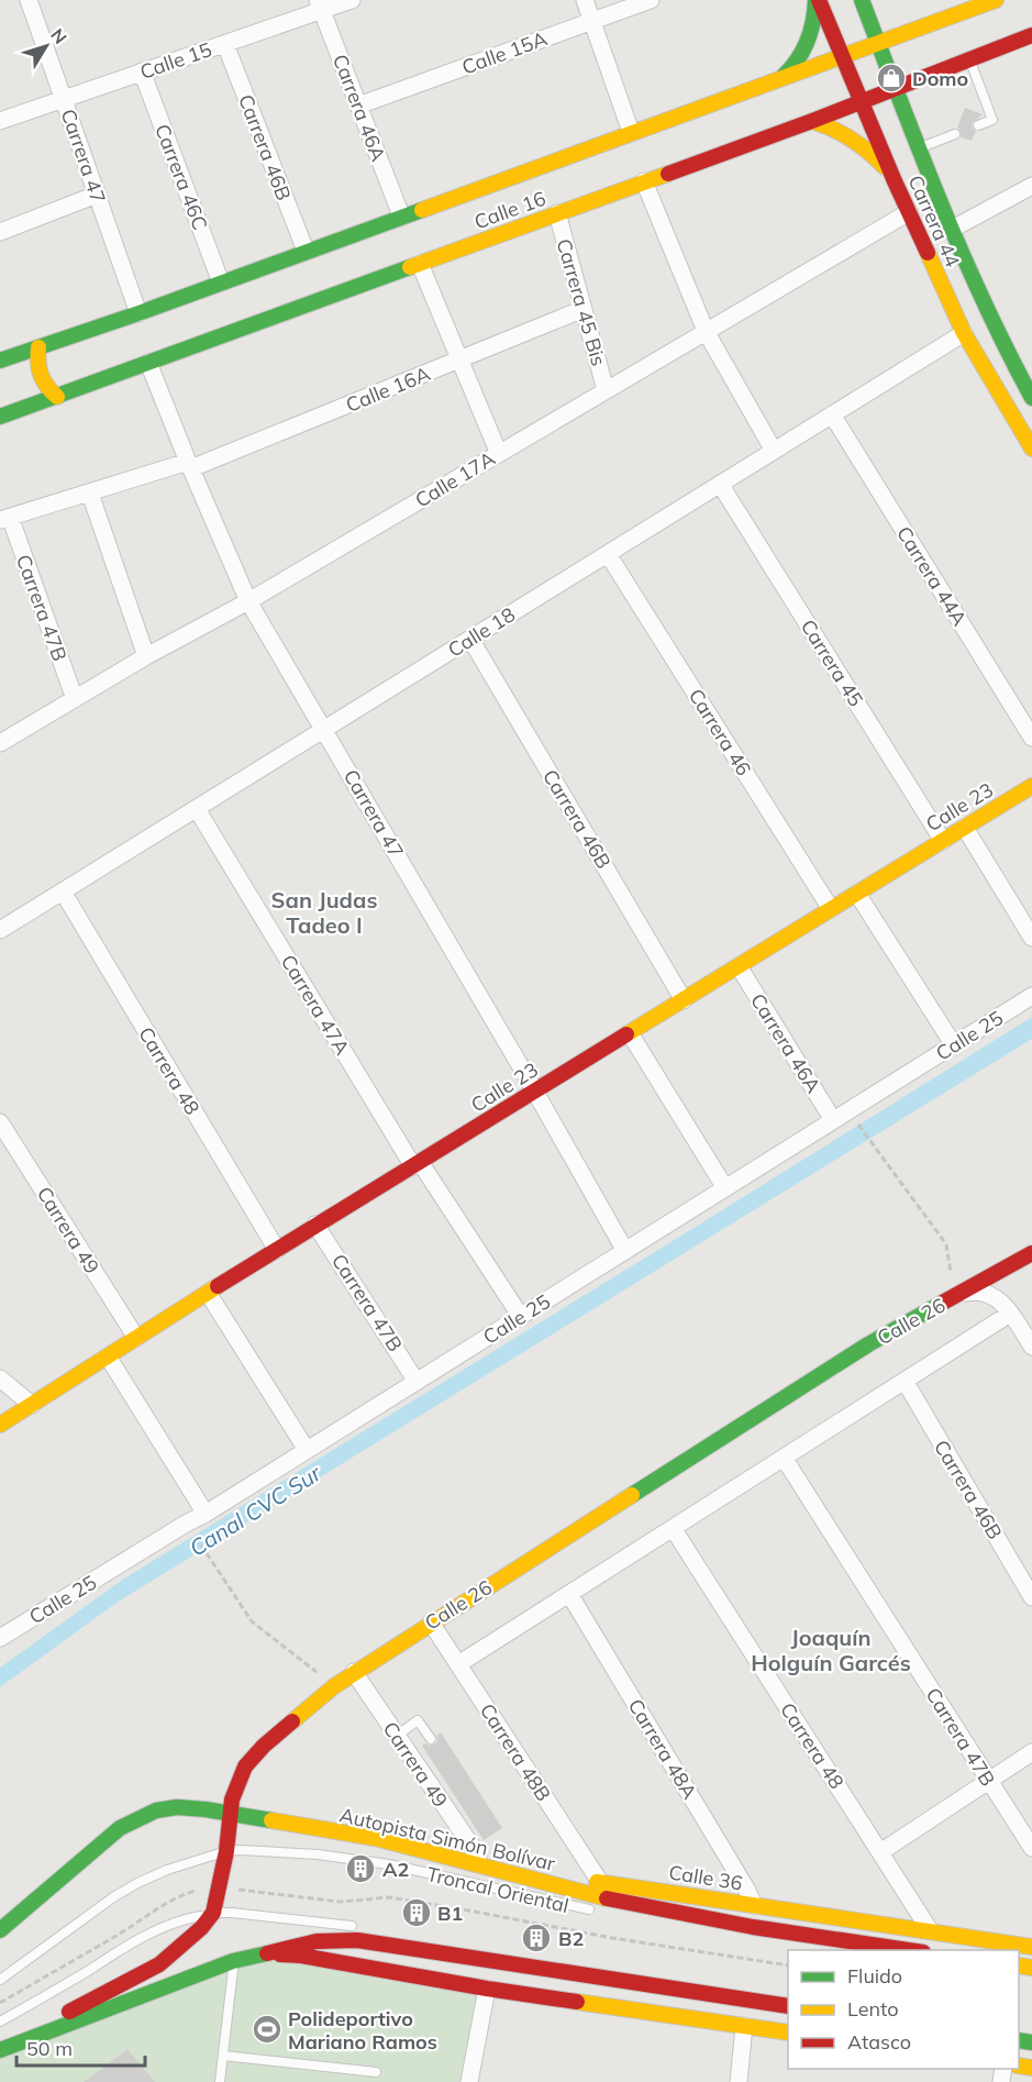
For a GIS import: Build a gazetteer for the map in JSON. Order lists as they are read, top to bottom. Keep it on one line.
{"streets":{"main road":["Calle 16","Carrera 44","Calle 23","Calle 26","Autopista Simón Bolívar","Calle 36"],"street":["Calle 15A","Calle 15","Carrera 46A","Carrera 46B","Carrera 47","Carrera 46C","Carrera 45 Bis","Calle 16A","Calle 17A","Carrera 44A","Carrera 47B","Calle 18","Carrera 45","Carrera 46","Carrera 47A","Calle 25","Carrera 48","Carrera 49","Carrera 48A","Carrera 48B"],"lane":["Troncal Oriental"]},"crossings":[["Calle 15A","Carrera 46A"],["Calle 15","Carrera 46A"],["Calle 15","Carrera 46B"],["Calle 15","Carrera 47"],["Calle 15","Carrera 46C"],["Carrera 46A","Calle 16"],["Carrera 46A","Calle 23"],["Carrera 46A","Calle 25"],["Carrera 46B","Calle 16"],["Carrera 46B","Calle 18"],["Carrera 46B","Calle 23"],["Carrera 47","Calle 16"],["Carrera 47","Calle 16A"],["Carrera 47","Calle 17A"],["Carrera 47","Calle 18"],["Carrera 47","Calle 23"],["Carrera 47","Calle 25"],["Carrera 46C","Calle 16"],["Calle 16","Carrera 44"],["Calle 16","Carrera 45 Bis"],["Carrera 44","Calle 17A"],["Carrera 44","Calle 18"],["Carrera 45 Bis","Calle 16A"],["Carrera 45 Bis","Calle 17A"],["Calle 16A","Carrera 47B"],["Calle 17A","Carrera 47B"],["Carrera 44A","Calle 18"],["Carrera 47B","Calle 23"],["Carrera 47B","Calle 25"],["Calle 18","Carrera 45"],["Calle 18","Carrera 46"],["Calle 18","Carrera 47A"],["Calle 18","Carrera 48"],["Carrera 45","Calle 23"],["Carrera 46","Calle 23"],["Calle 23","Carrera 47A"],["Calle 23","Carrera 48"],["Calle 23","Carrera 49"],["Carrera 47A","Calle 25"],["Carrera 48","Calle 36"],["Carrera 49","Calle 26"],["Carrera 49","Calle 36"],["Calle 26","Carrera 48B"],["Calle 26","Autopista Simón Bolívar"],["Calle 26","Troncal Oriental"],["Carrera 48A","Calle 36"],["Carrera 48B","Calle 36"],["Autopista Simón Bolívar","Calle 36"]],"districts":["San Judas Tadeo I","Joaquín Holguín Garcés"],"water":["Canal CVC Sur"],"places":{"shop":["Domo"],"building":["A2","B1","B2"],"sports":["Polideportivo Mariano Ramos"]},"legend":["Fluido","Lento","Atasco"],"scale_bar":"50 m","north":"top right"}
